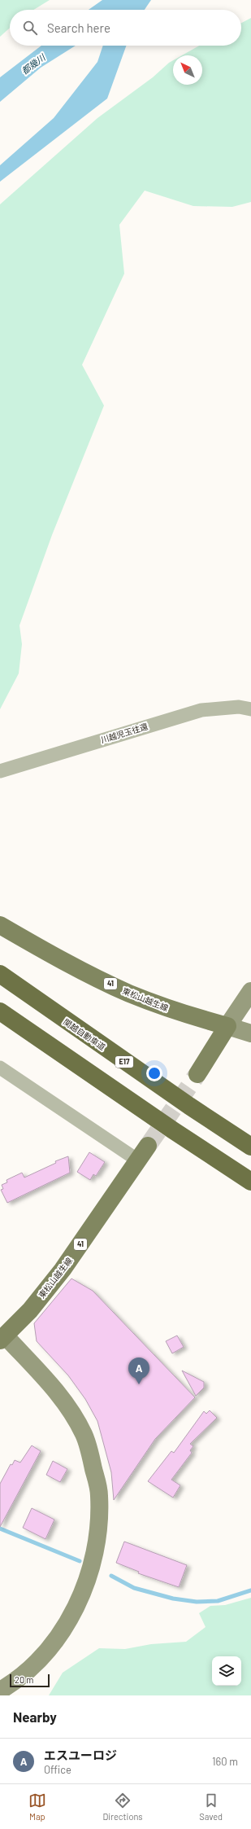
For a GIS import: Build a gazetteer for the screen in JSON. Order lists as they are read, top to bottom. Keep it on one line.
{"streets":{"highway":["関越自動車道","E17"],"main road":["41","東松山越生線"],"street":["川越児玉往還"]},"water":["都幾川"],"scale_bar":"20 m","north":"top left","page":{"search":"Search here","pins":"A","scale":"20 m","heading":"Nearby","list":[{"mark":"A","name":"エスユーロジ","note":"Office","value":"160 m"}],"nav":["Map","Directions","Saved"]}}
